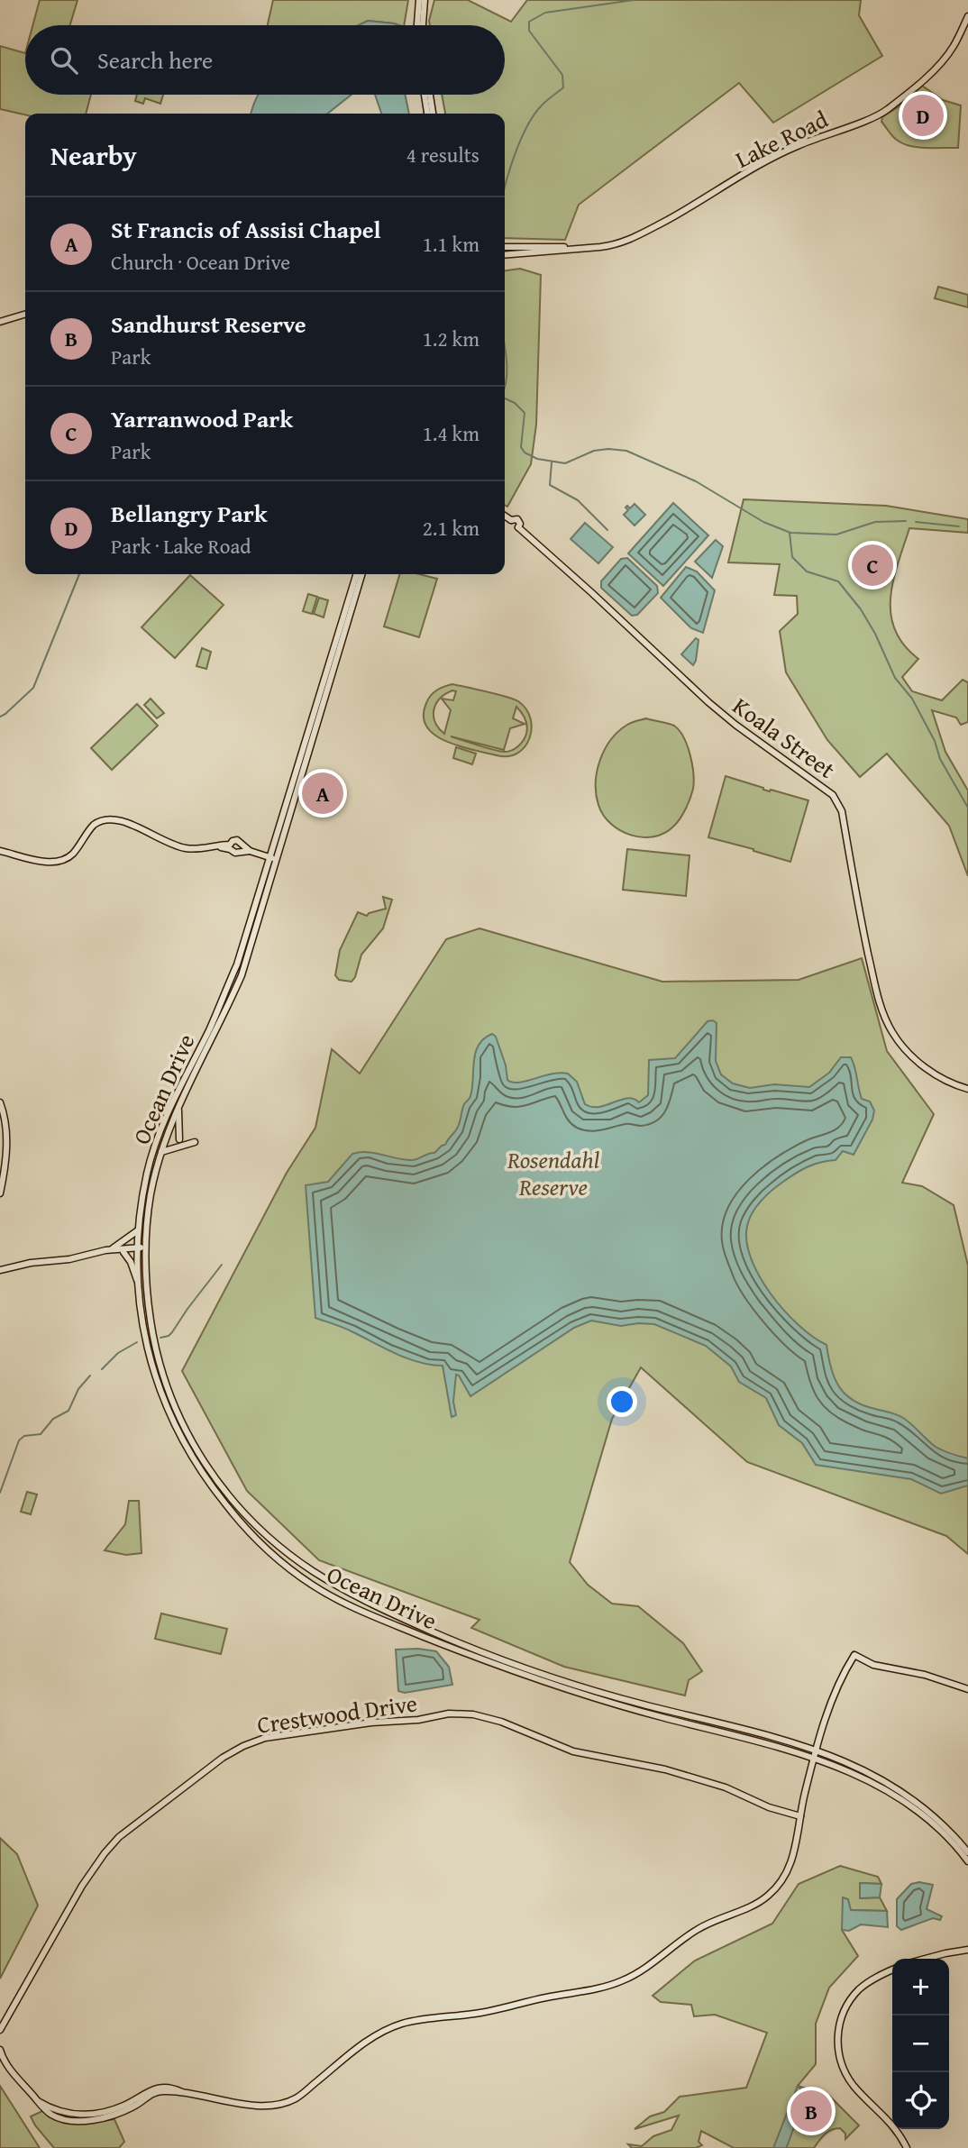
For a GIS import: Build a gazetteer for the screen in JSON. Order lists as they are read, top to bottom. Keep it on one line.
{"streets":{"main road":["Lake Road","Koala Street","Ocean Drive","Crestwood Drive"]},"parks":["Rosendahl Reserve"],"page":{"search":"Search here","pins":["D","C","A","B"],"heading":["Nearby","4 results"],"list":[{"mark":"A","name":"St Francis of Assisi Chapel","note":"Church · Ocean Drive","value":"1.1 km"},{"mark":"B","name":"Sandhurst Reserve","note":"Park","value":"1.2 km"},{"mark":"C","name":"Yarranwood Park","note":"Park","value":"1.4 km"},{"mark":"D","name":"Bellangry Park","note":"Park · Lake Road","value":"2.1 km"}],"map_buttons":["+","−"]}}
